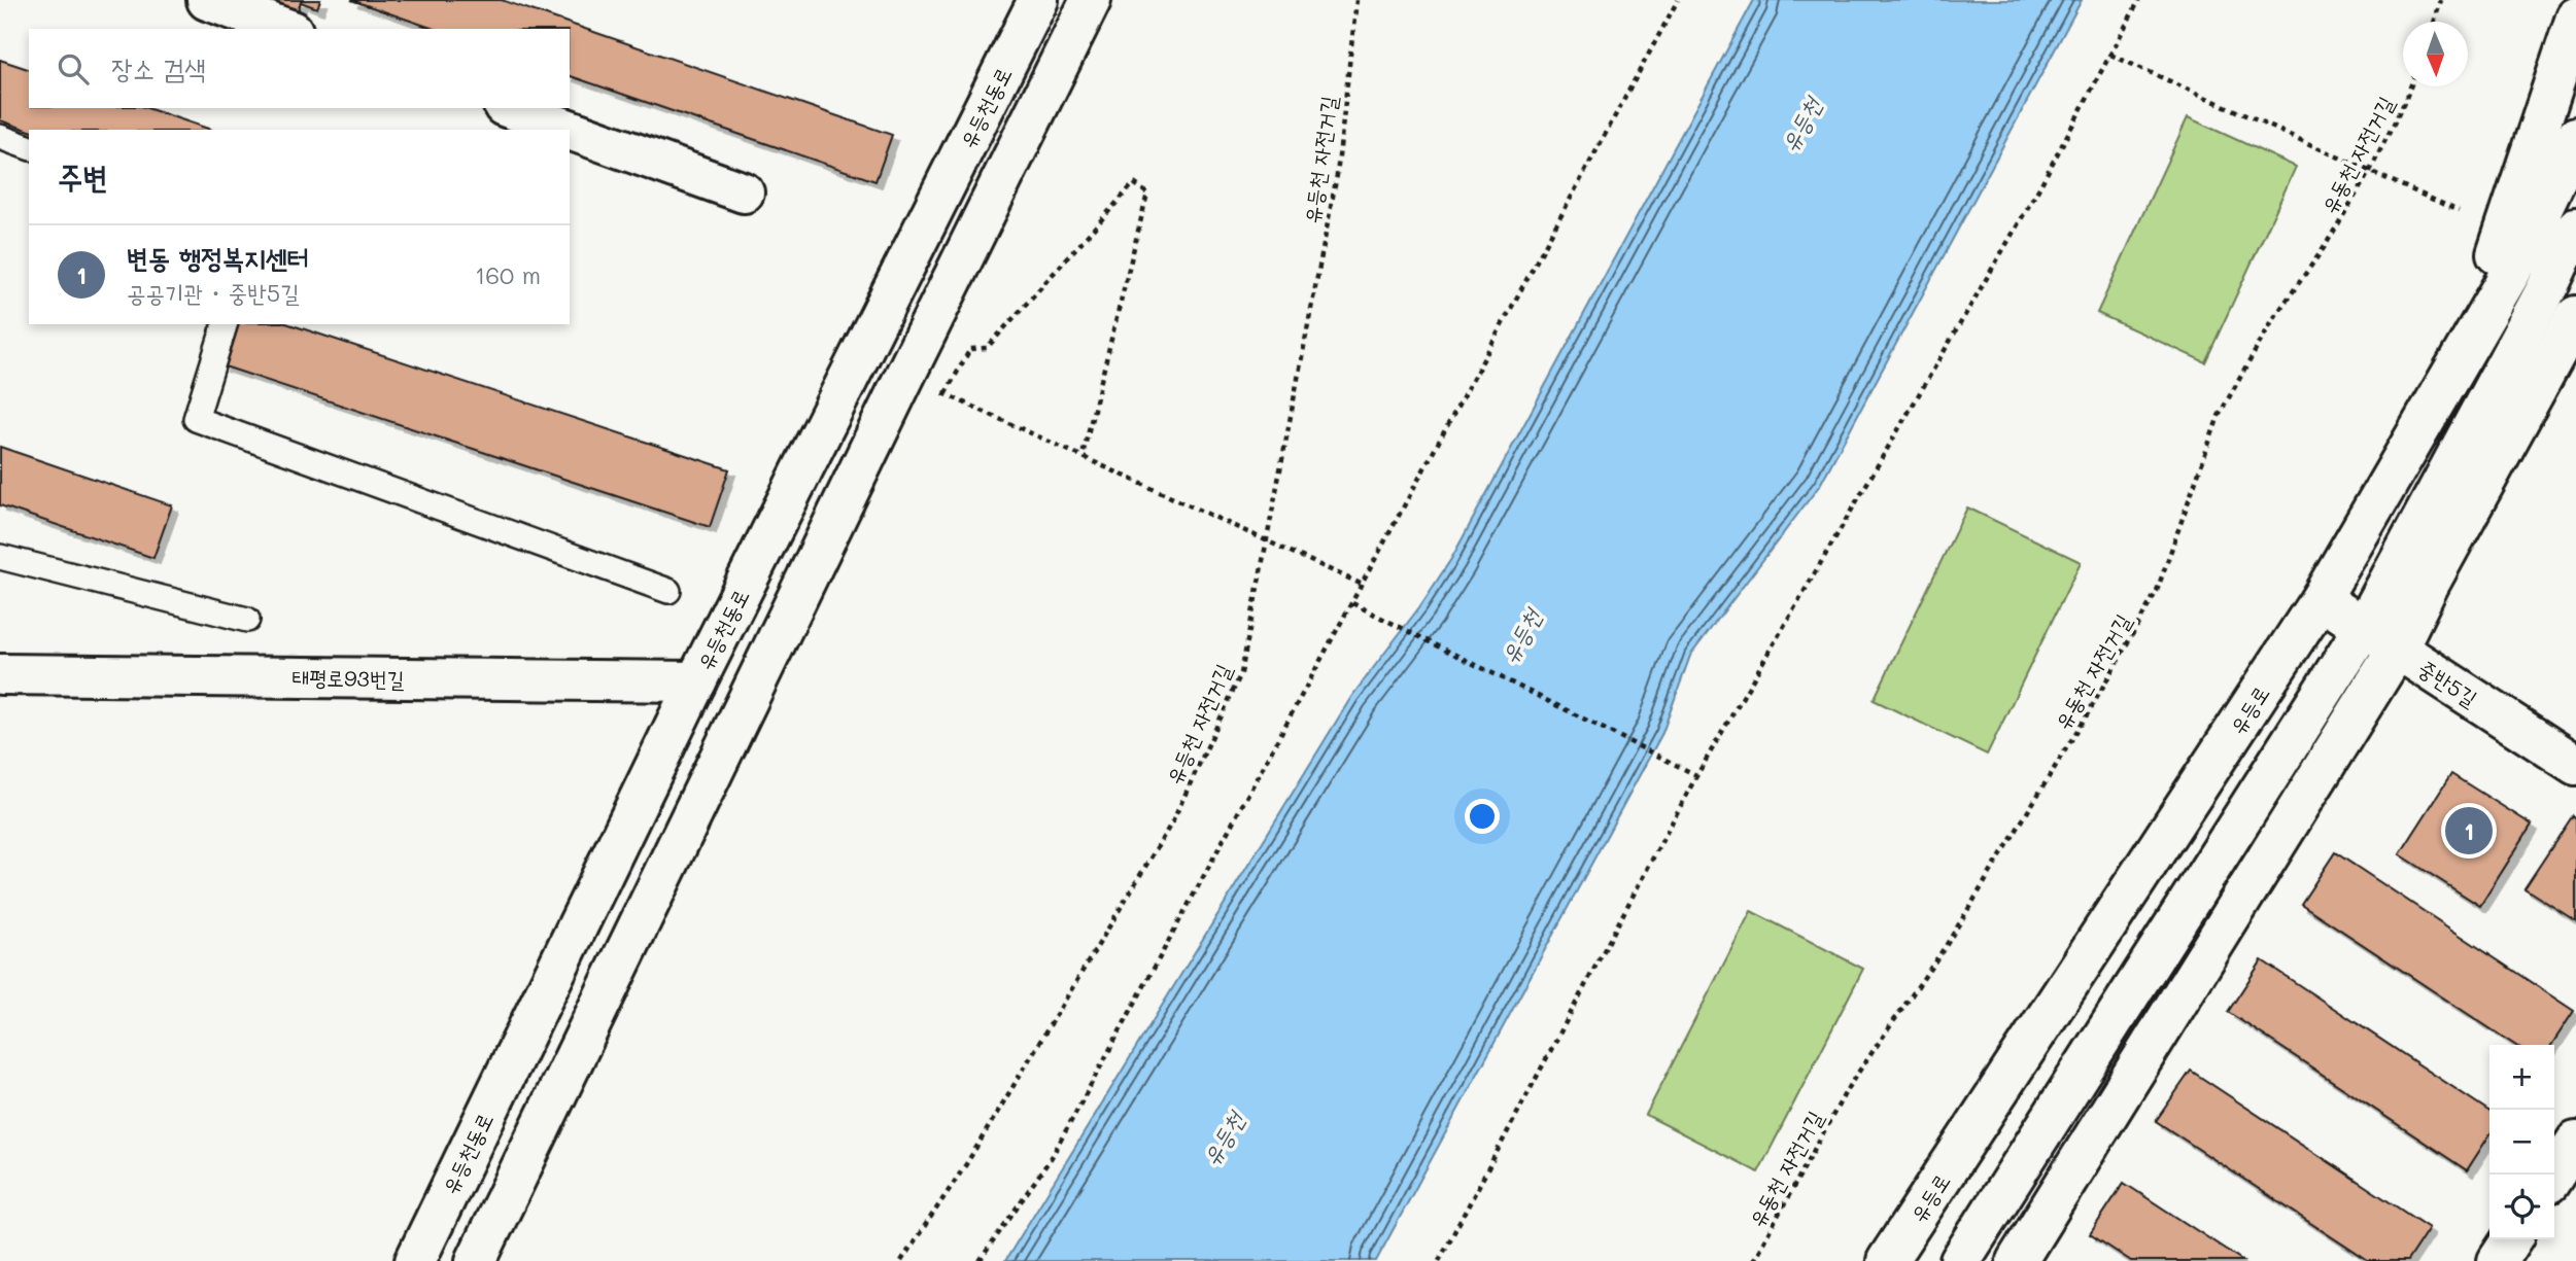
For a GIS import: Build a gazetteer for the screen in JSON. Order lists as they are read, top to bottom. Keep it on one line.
{"streets":{"main road":["유등천동로","태평로93번길","중반5길","유등로"],"path":["유동천 자전거길","유등천 자전거길"]},"crossings":[["유등천동로","태평로93번길"],["중반5길","유등로"]],"water":["유등천"],"north":"bottom","page":{"search":"장소 검색","heading":"주변","list":[{"mark":"1","name":"변동 행정복지센터","note":"공공기관 · 중반5길","value":"160 m"}],"pins":"1","map_buttons":["+","−"]}}
